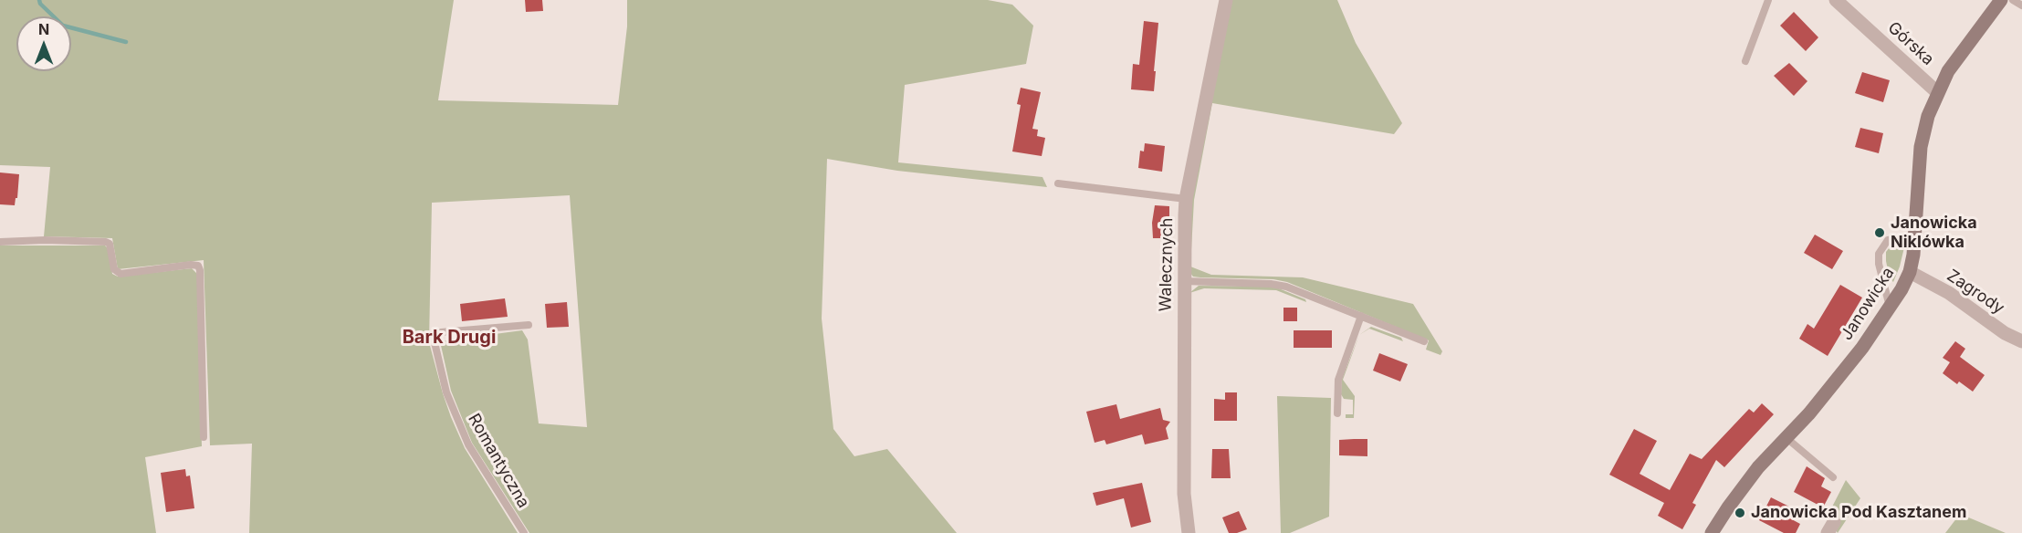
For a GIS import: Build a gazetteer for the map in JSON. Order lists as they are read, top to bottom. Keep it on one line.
{"streets":{"street":["Górska","Walecznych","Zagrody","Janowicka"],"lane":["Romantyczna"]},"crossings":[["Górska","Janowicka"],["Zagrody","Janowicka"]],"districts":["Bark Drugi"],"places":["Janowicka Niklówka","Janowicka Pod Kasztanem"],"north":"top"}
